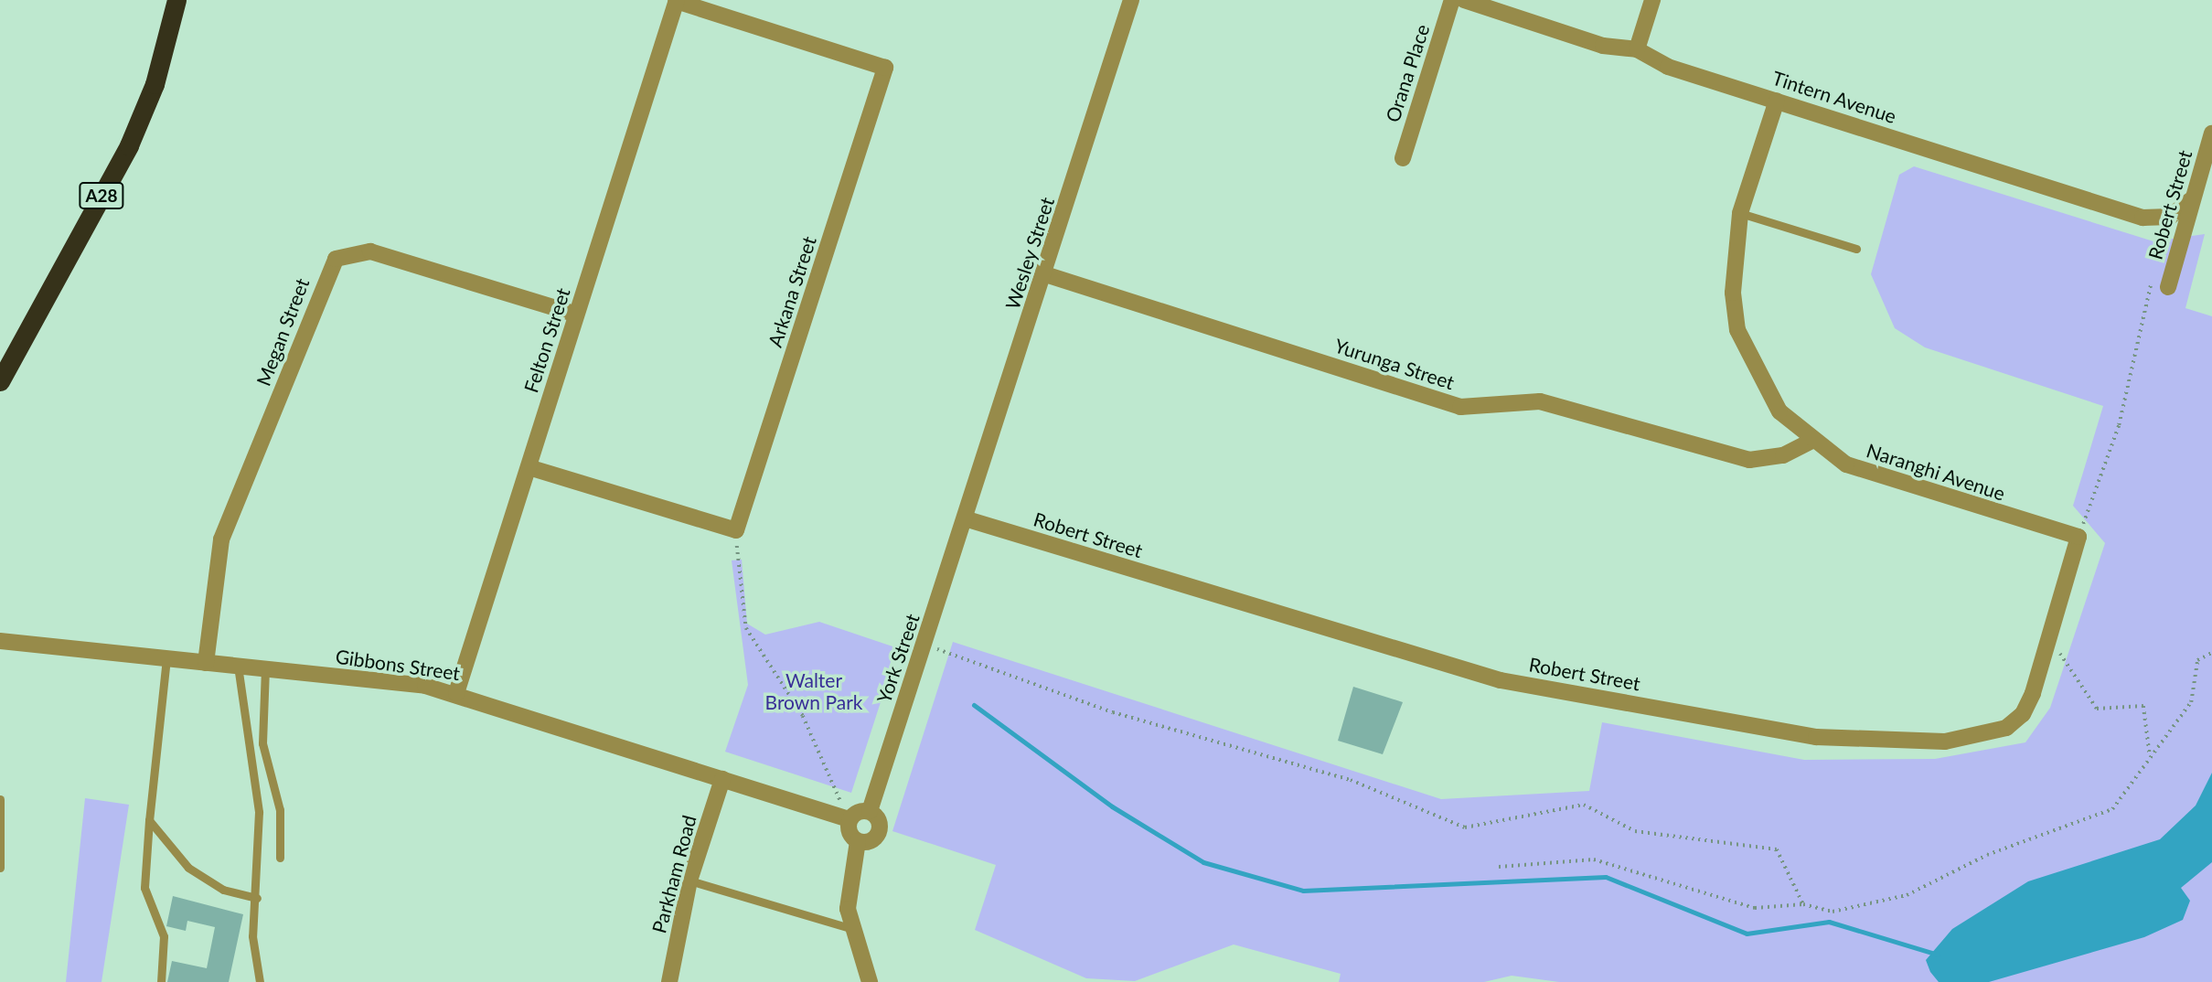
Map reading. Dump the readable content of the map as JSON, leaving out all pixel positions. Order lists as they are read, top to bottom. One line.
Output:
{"streets":{"highway":["A28"],"street":["Orana Place","Tintern Avenue","Robert Street","Wesley Street","Arkana Street","Megan Street","Felton Street","Yurunga Street","Naranghi Avenue","York Street","Gibbons Street","Parkham Road"]},"crossings":[["Tintern Avenue","Robert Street"],["Tintern Avenue","Naranghi Avenue"],["Robert Street","Wesley Street"],["Robert Street","Naranghi Avenue"],["Robert Street","York Street"],["Wesley Street","Yurunga Street"],["Wesley Street","York Street"],["Arkana Street","Felton Street"],["Megan Street","Felton Street"],["Megan Street","Gibbons Street"],["Felton Street","Gibbons Street"],["Yurunga Street","Naranghi Avenue"],["York Street","Gibbons Street"],["Gibbons Street","Parkham Road"]],"parks":["Walter Brown Park"]}
